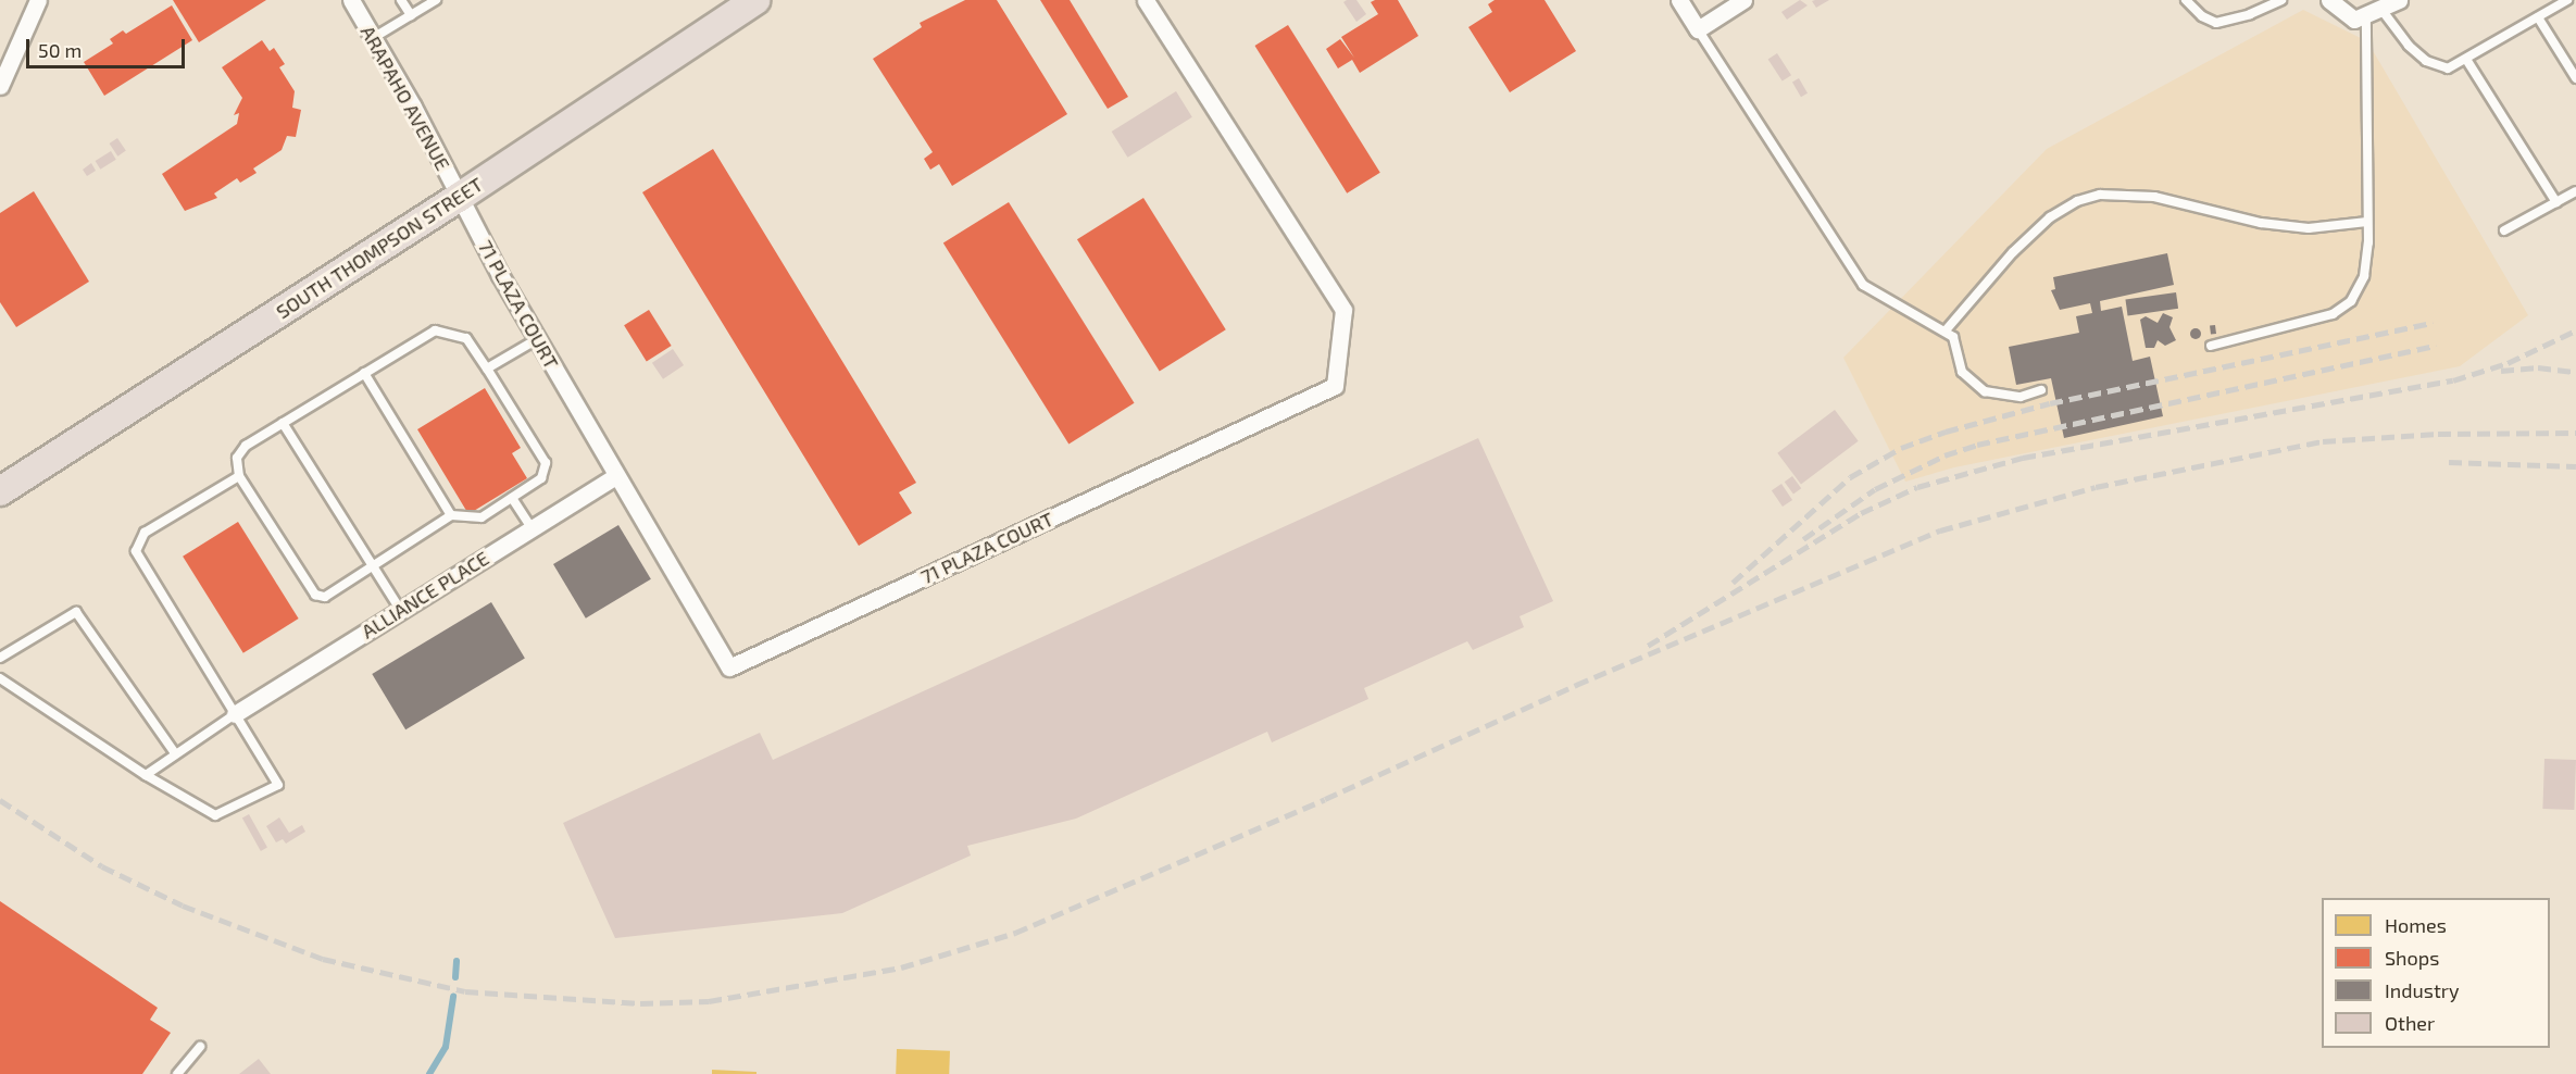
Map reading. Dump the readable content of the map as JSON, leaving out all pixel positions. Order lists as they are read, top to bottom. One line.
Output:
{"streets":{"highway":["SOUTH THOMPSON STREET"],"street":["ARAPAHO AVENUE","71 PLAZA COURT","ALLIANCE PLACE"]},"crossings":[["ARAPAHO AVENUE","SOUTH THOMPSON STREET"],["ARAPAHO AVENUE","71 PLAZA COURT"],["SOUTH THOMPSON STREET","71 PLAZA COURT"],["71 PLAZA COURT","ALLIANCE PLACE"]],"legend":["Homes","Shops","Industry","Other"],"scale_bar":"50 m"}
